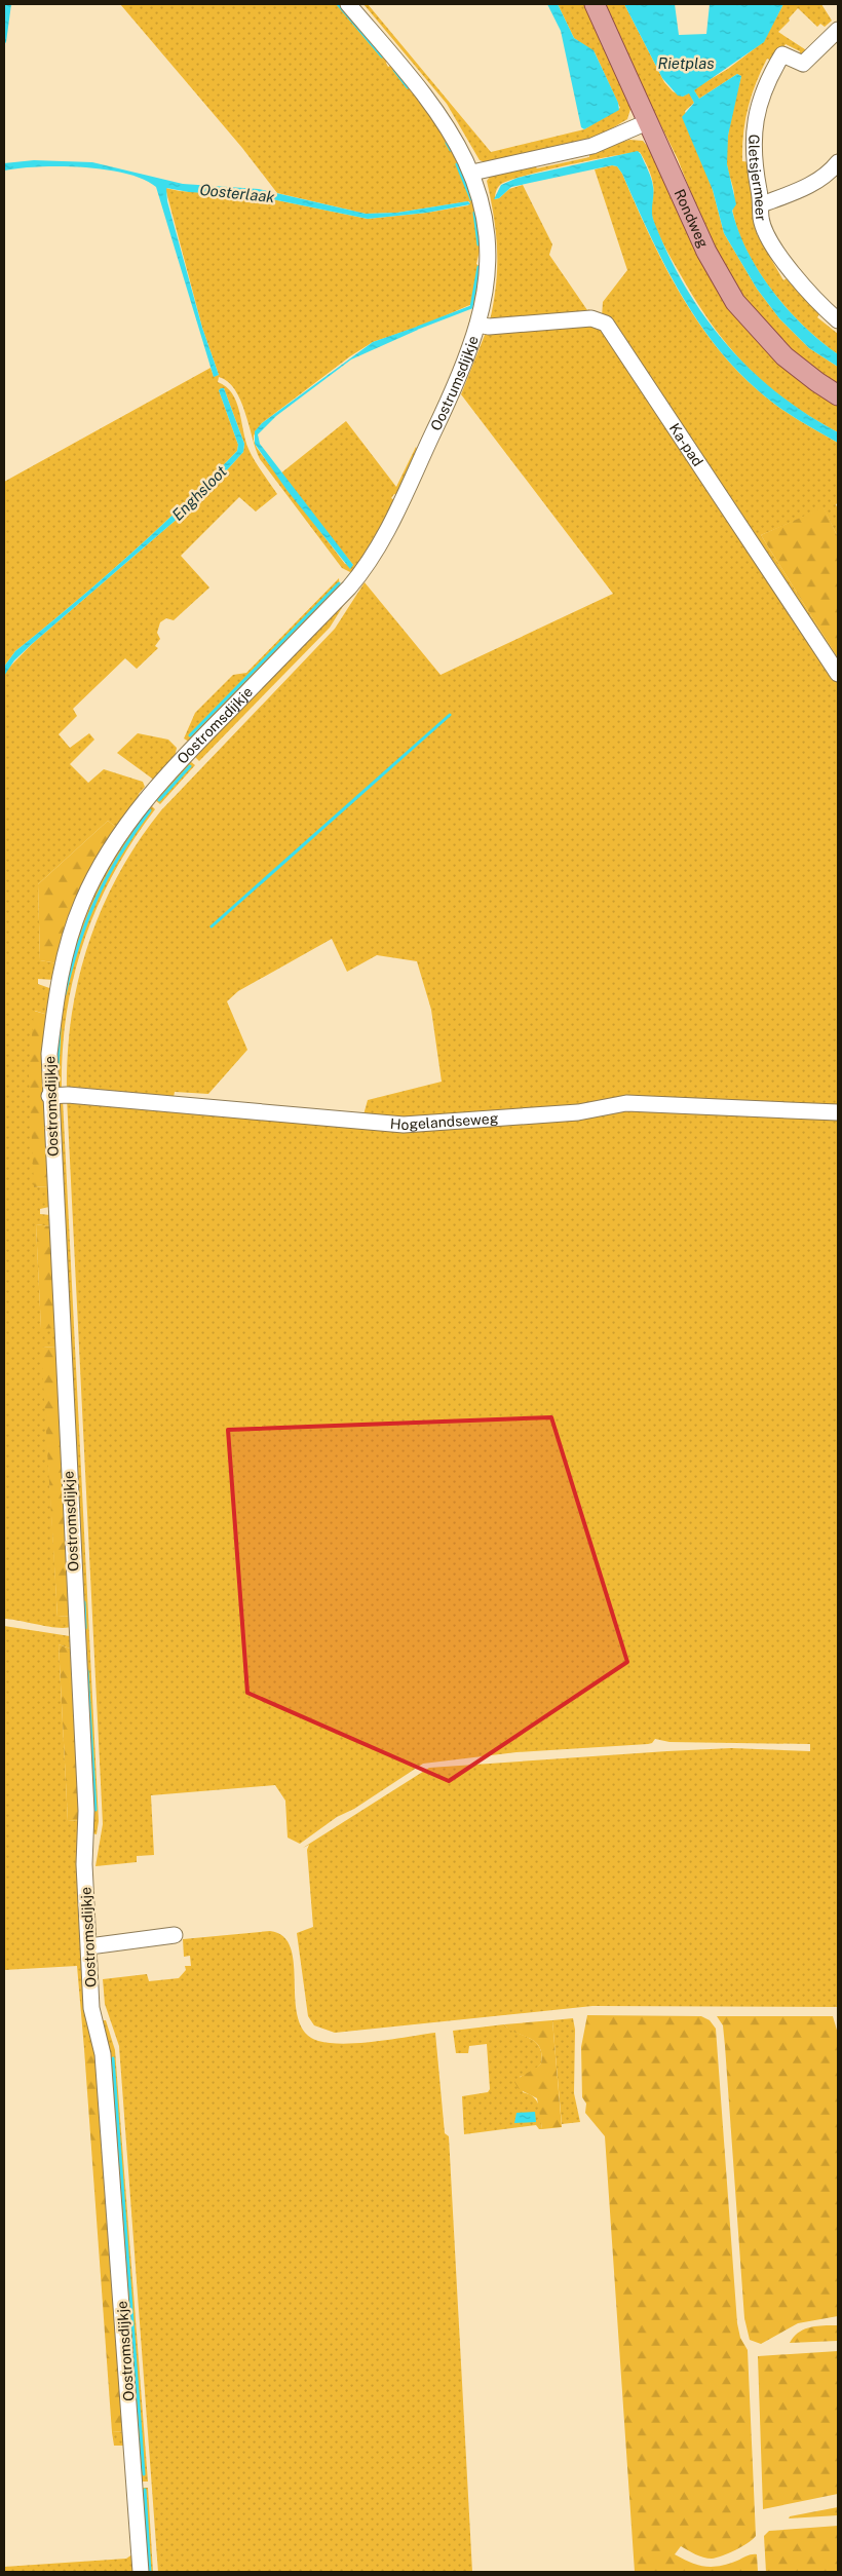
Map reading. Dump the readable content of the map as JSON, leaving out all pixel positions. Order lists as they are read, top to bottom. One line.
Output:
{"streets":{"main road":["Rondweg"],"street":["Gletsjermeer","Oostrumsdijkje","Ka-pad","Oostromsdijkje","Hogelandseweg"]},"crossings":[["Oostrumsdijkje","Ka-pad"],["Oostrumsdijkje","Oostromsdijkje"],["Oostromsdijkje","Hogelandseweg"]],"water":["Rietplas","Oosterlaak","Enghsloot"]}
